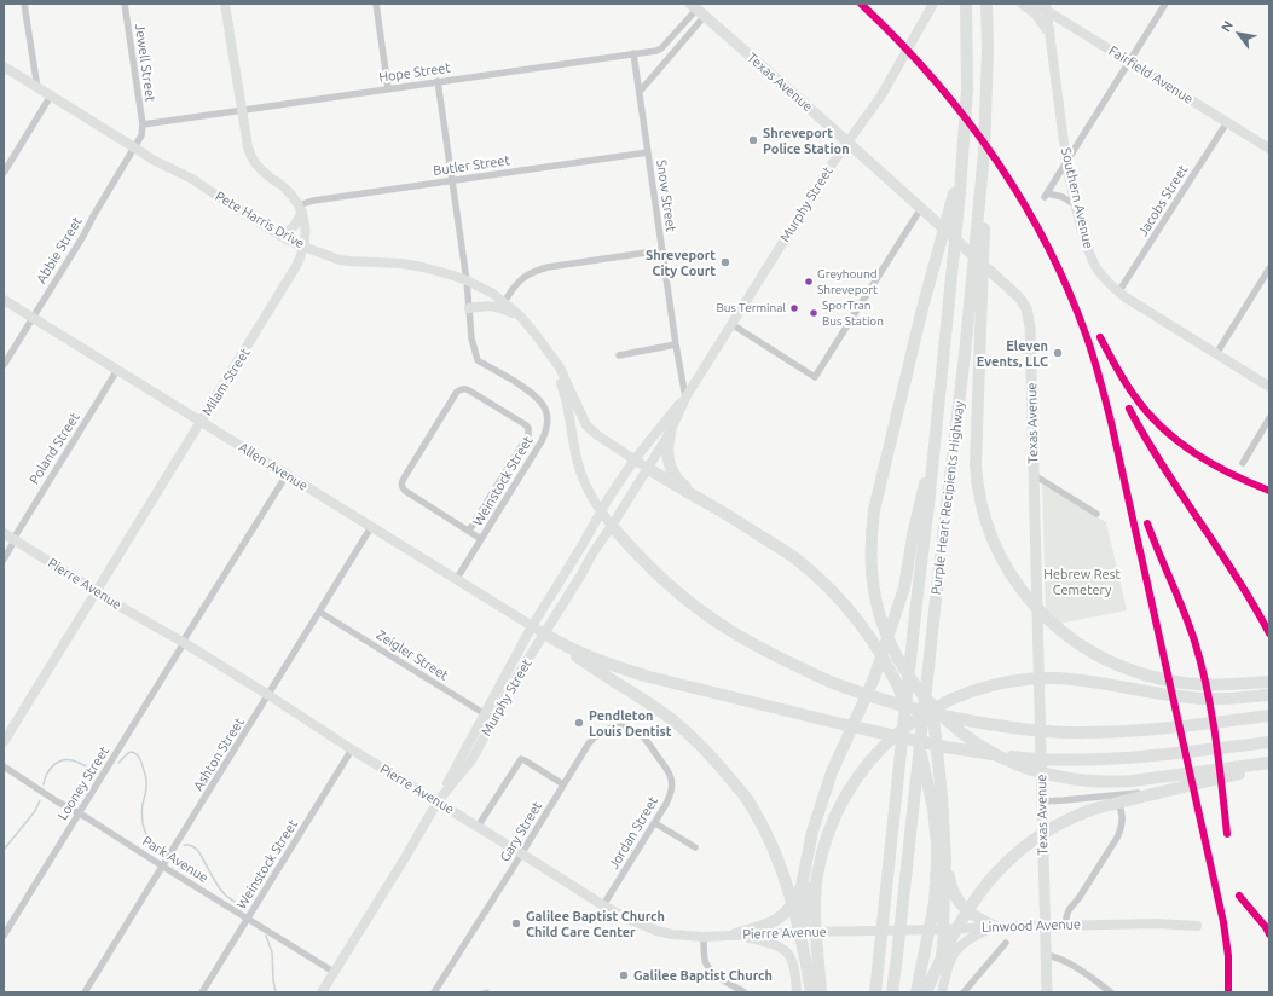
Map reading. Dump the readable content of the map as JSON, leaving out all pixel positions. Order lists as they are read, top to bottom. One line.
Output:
{"streets":{"highway":["Purple Heart Recipients Highway"],"main road":["Fairfield Avenue","Texas Avenue","Southern Avenue","Murphy Street","Pete Harris Drive","Milam Street","Allen Avenue","Pierre Avenue","Linwood Avenue"],"street":["Jewell Street","Hope Street","Butler Street","Snow Street","Jacobs Street","Abbie Street","Poland Street","Weinstock Street","Zeigler Street","Ashton Street","Looney Street","Gary Street","Jordan Street","Park Avenue"]},"crossings":[["Jewell Street","Hope Street"],["Hope Street","Texas Avenue"],["Hope Street","Snow Street"],["Hope Street","Weinstock Street"],["Fairfield Avenue","Southern Avenue"],["Fairfield Avenue","Jacobs Street"],["Texas Avenue","Murphy Street"],["Texas Avenue","Linwood Avenue"],["Butler Street","Snow Street"],["Butler Street","Milam Street"],["Butler Street","Weinstock Street"],["Snow Street","Murphy Street"],["Southern Avenue","Jacobs Street"],["Murphy Street","Pete Harris Drive"],["Murphy Street","Allen Avenue"],["Murphy Street","Zeigler Street"],["Pete Harris Drive","Abbie Street"],["Pete Harris Drive","Milam Street"],["Pete Harris Drive","Weinstock Street"],["Abbie Street","Allen Avenue"],["Milam Street","Allen Avenue"],["Milam Street","Pierre Avenue"],["Poland Street","Allen Avenue"],["Poland Street","Pierre Avenue"],["Allen Avenue","Weinstock Street"],["Allen Avenue","Ashton Street"],["Allen Avenue","Looney Street"],["Weinstock Street","Pierre Avenue"],["Weinstock Street","Park Avenue"],["Pierre Avenue","Ashton Street"],["Pierre Avenue","Looney Street"],["Pierre Avenue","Gary Street"],["Pierre Avenue","Jordan Street"],["Pierre Avenue","Linwood Avenue"],["Zeigler Street","Ashton Street"],["Ashton Street","Park Avenue"],["Looney Street","Park Avenue"],["Gary Street","Jordan Street"]],"parks":["Hebrew Rest Cemetery"],"places":["Shreveport Police Station","Shreveport City Court","Greyhound Shreveport","Bus Terminal","SporTran Bus Station","Eleven Events, LLC","Pendleton Louis Dentist","Galilee Baptist Church Child Care Center","Galilee Baptist Church"],"north":"top left"}
